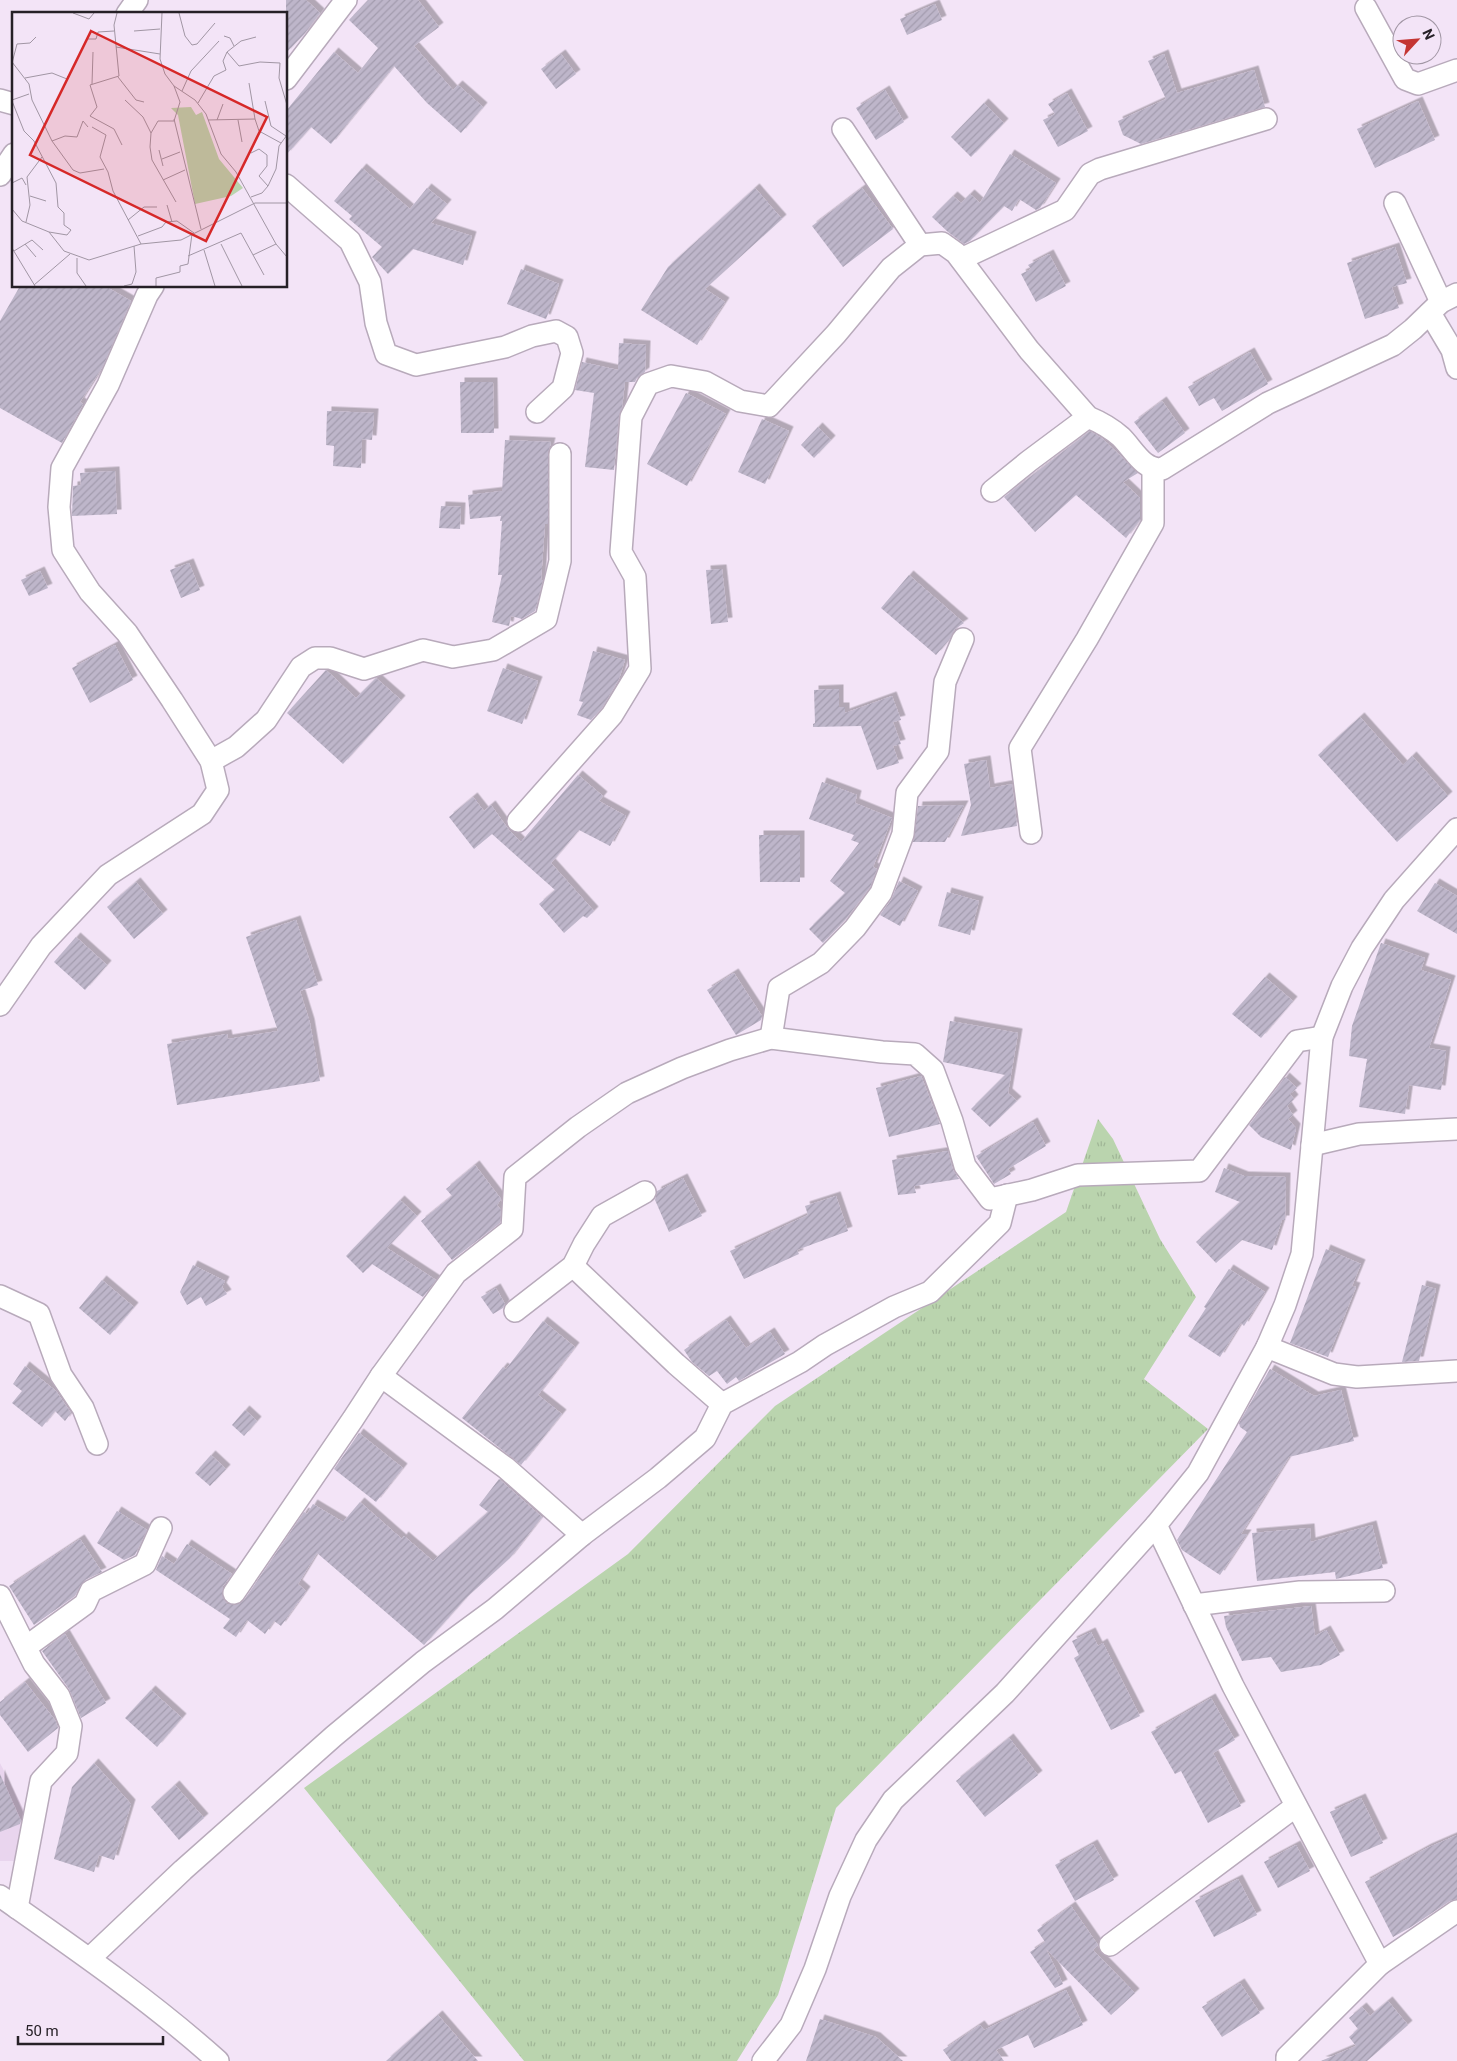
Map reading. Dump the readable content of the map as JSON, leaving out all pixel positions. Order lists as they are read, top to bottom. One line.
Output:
{"scale_bar":"50 m","north":"top right"}
